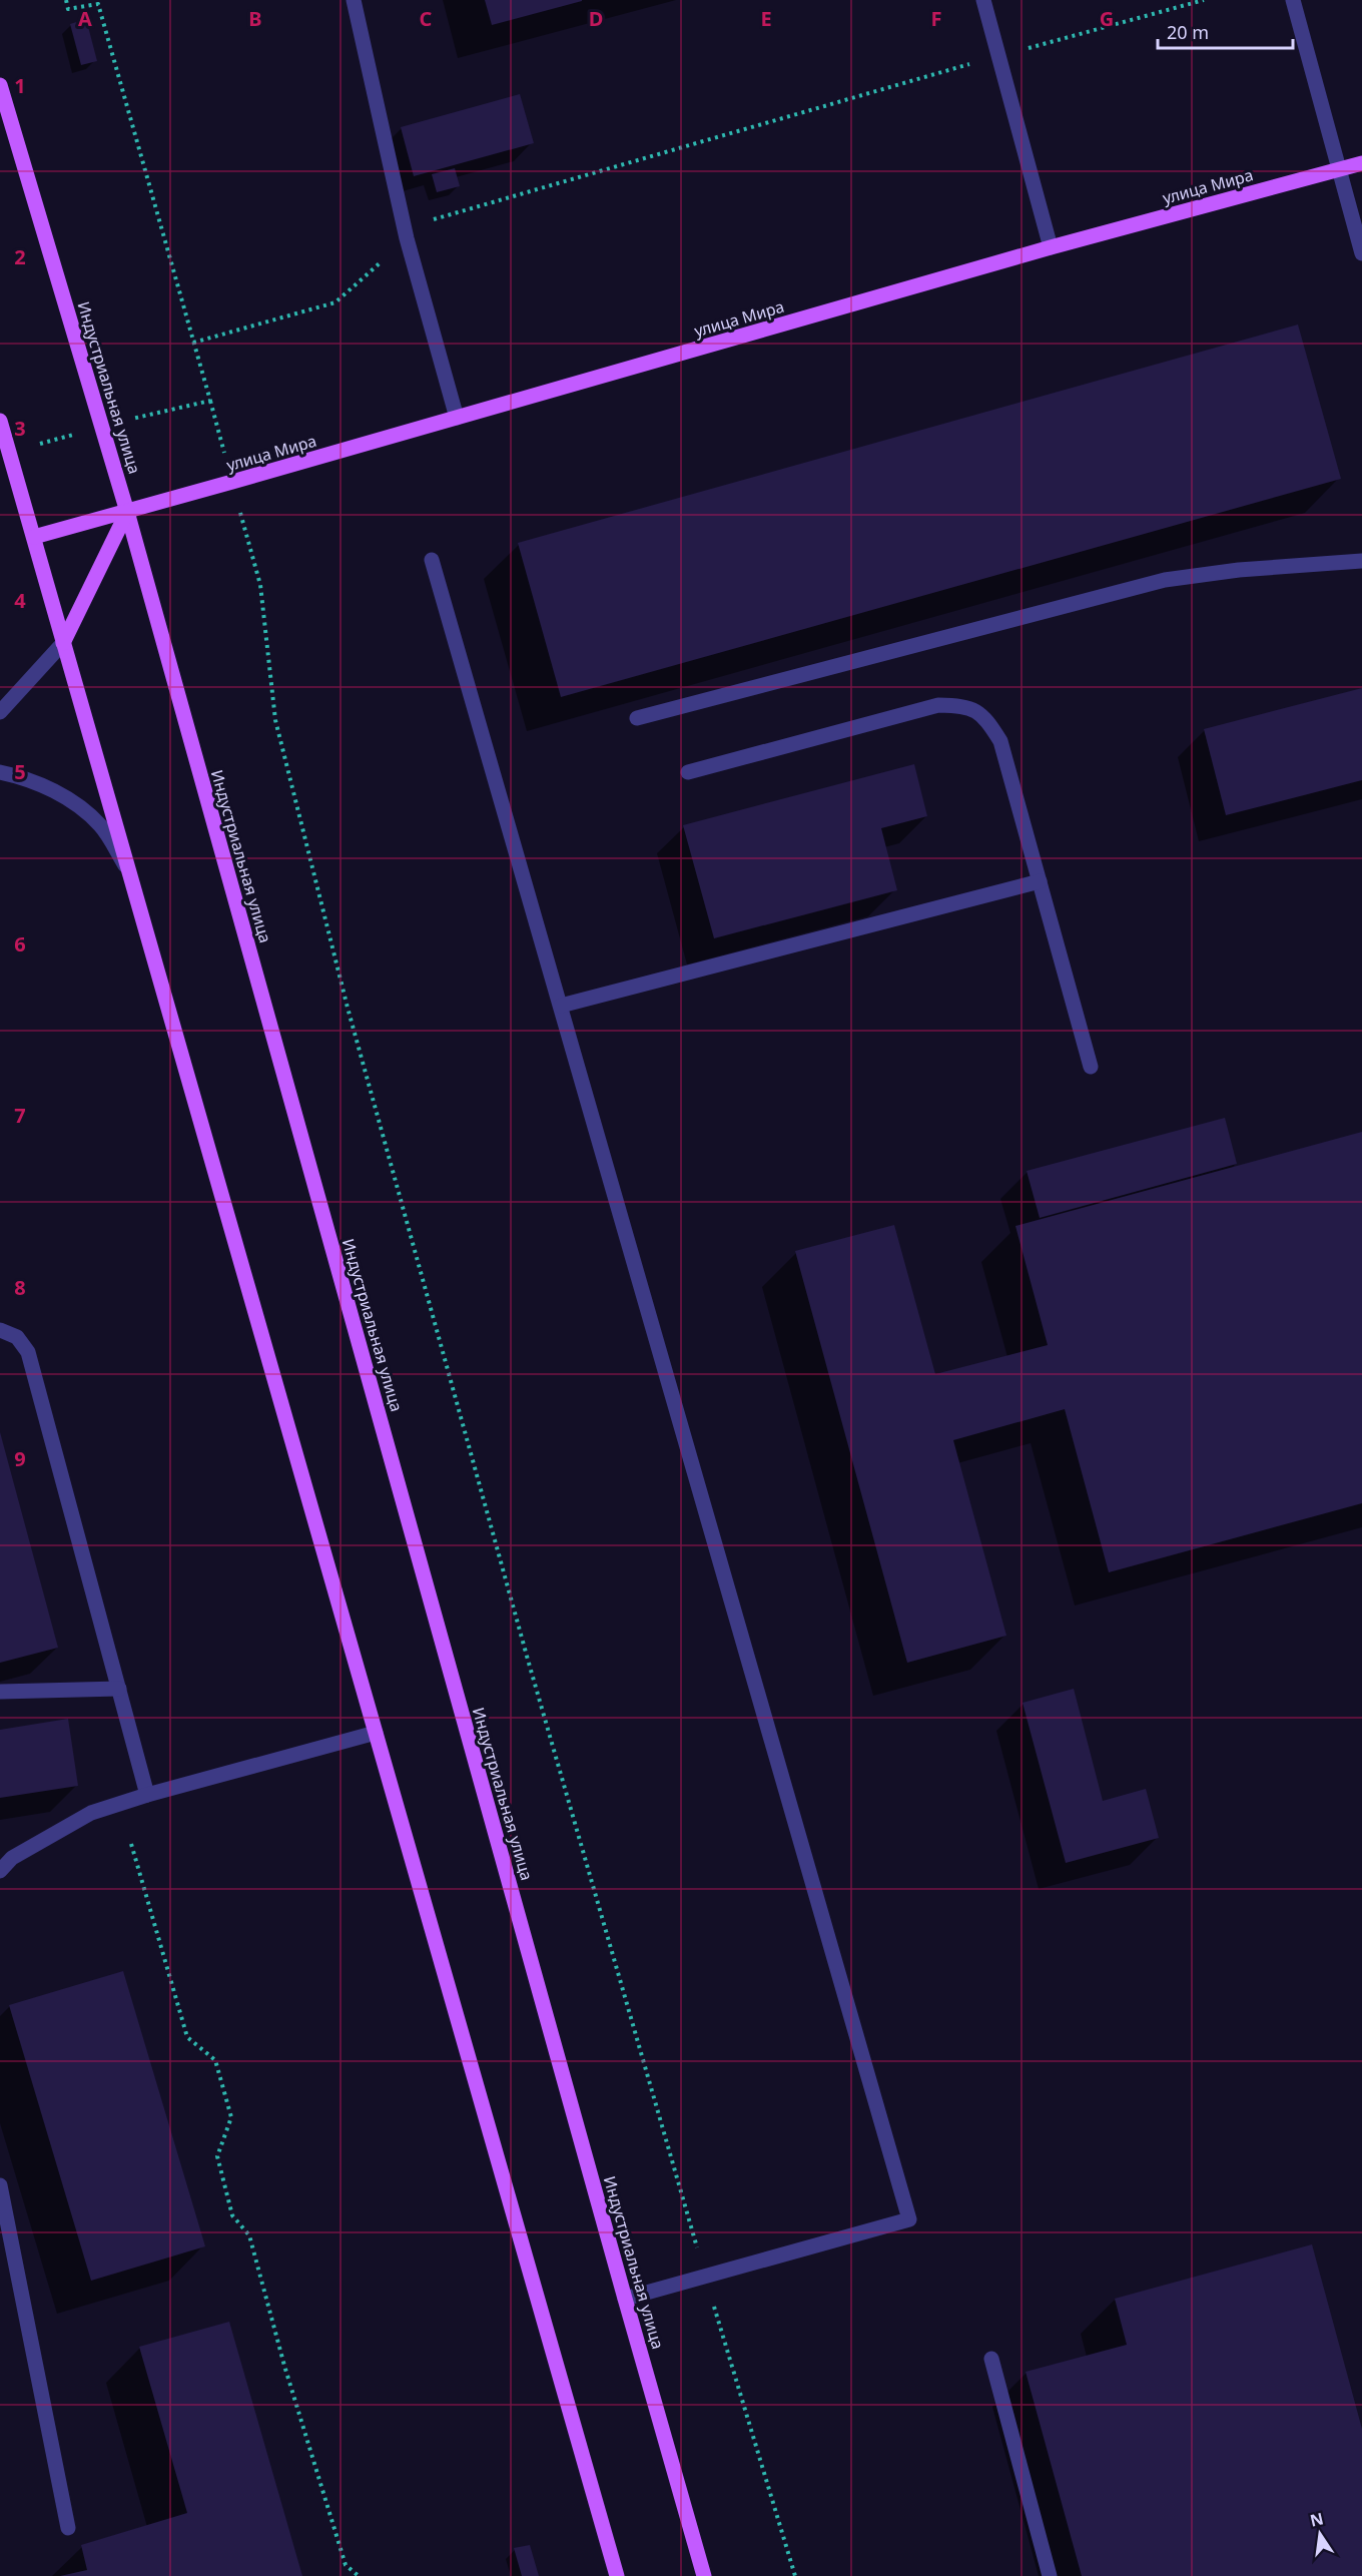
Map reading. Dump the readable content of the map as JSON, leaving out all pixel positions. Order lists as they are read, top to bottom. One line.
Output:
{"streets":{"main road":["улица Мира","Индустриальная улица"]},"crossings":[["улица Мира","Индустриальная улица"]],"scale_bar":"20 m","north":"top","grid":{"columns":["A","B","C","D","E","F","G"],"rows":["1","2","3","4","5","6","7","8","9"]}}
